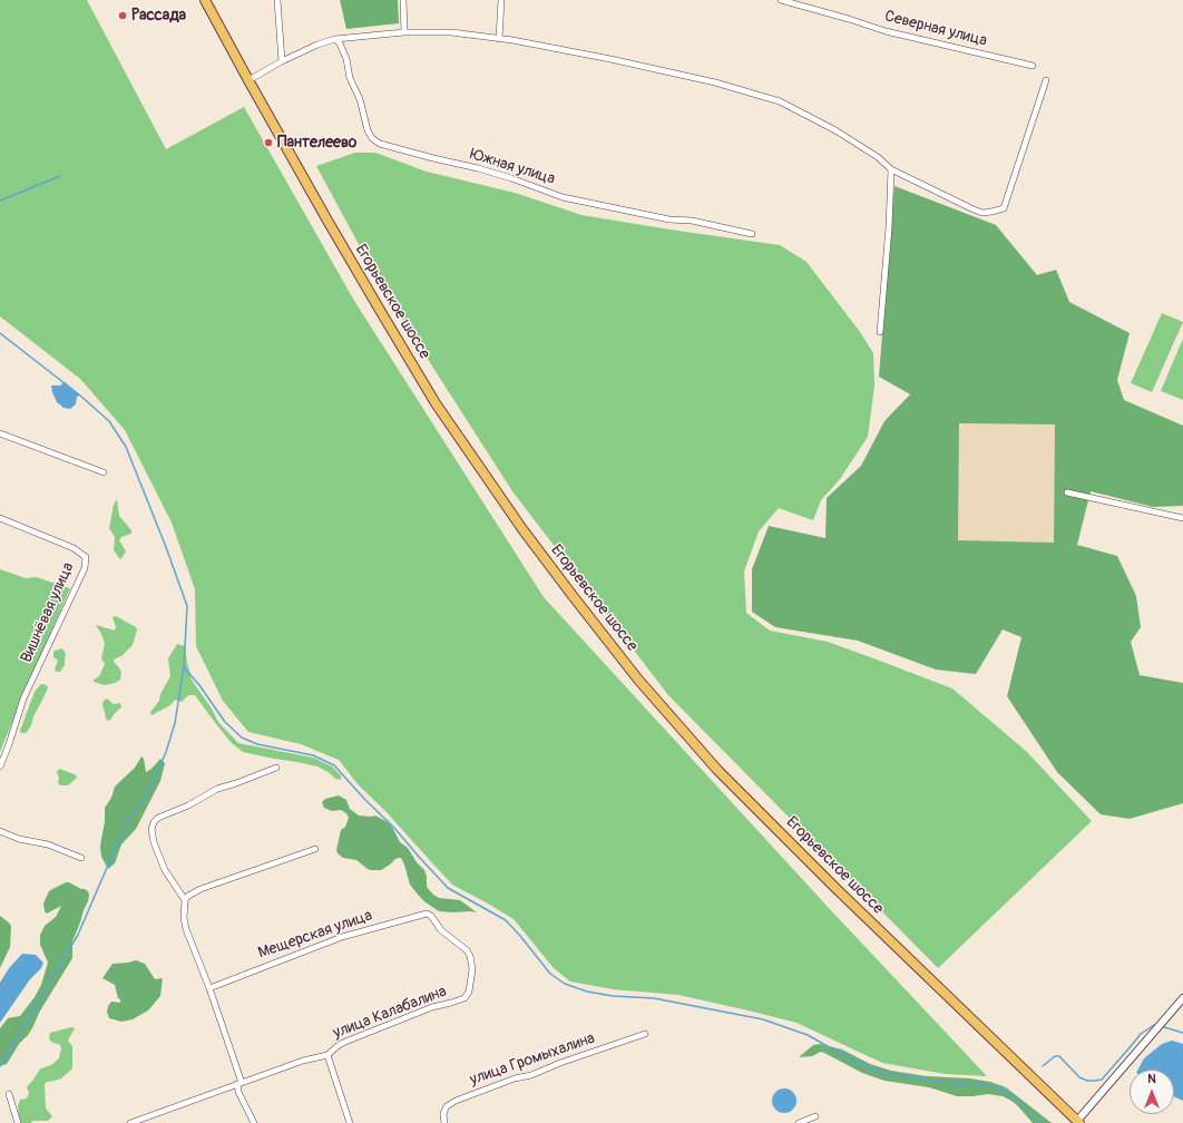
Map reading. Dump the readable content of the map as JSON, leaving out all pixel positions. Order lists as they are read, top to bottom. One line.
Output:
{"streets":{"main road":["Егорьевское шоссе"],"street":["Северная улица","Южная улица","Вишнёвая улица","Мещерская улица","улица Калабалина","улица Громыхалина"]},"crossings":[["Мещерская улица","улица Калабалина"]],"places":["Рассада","Пантелеево"],"north":"top"}
